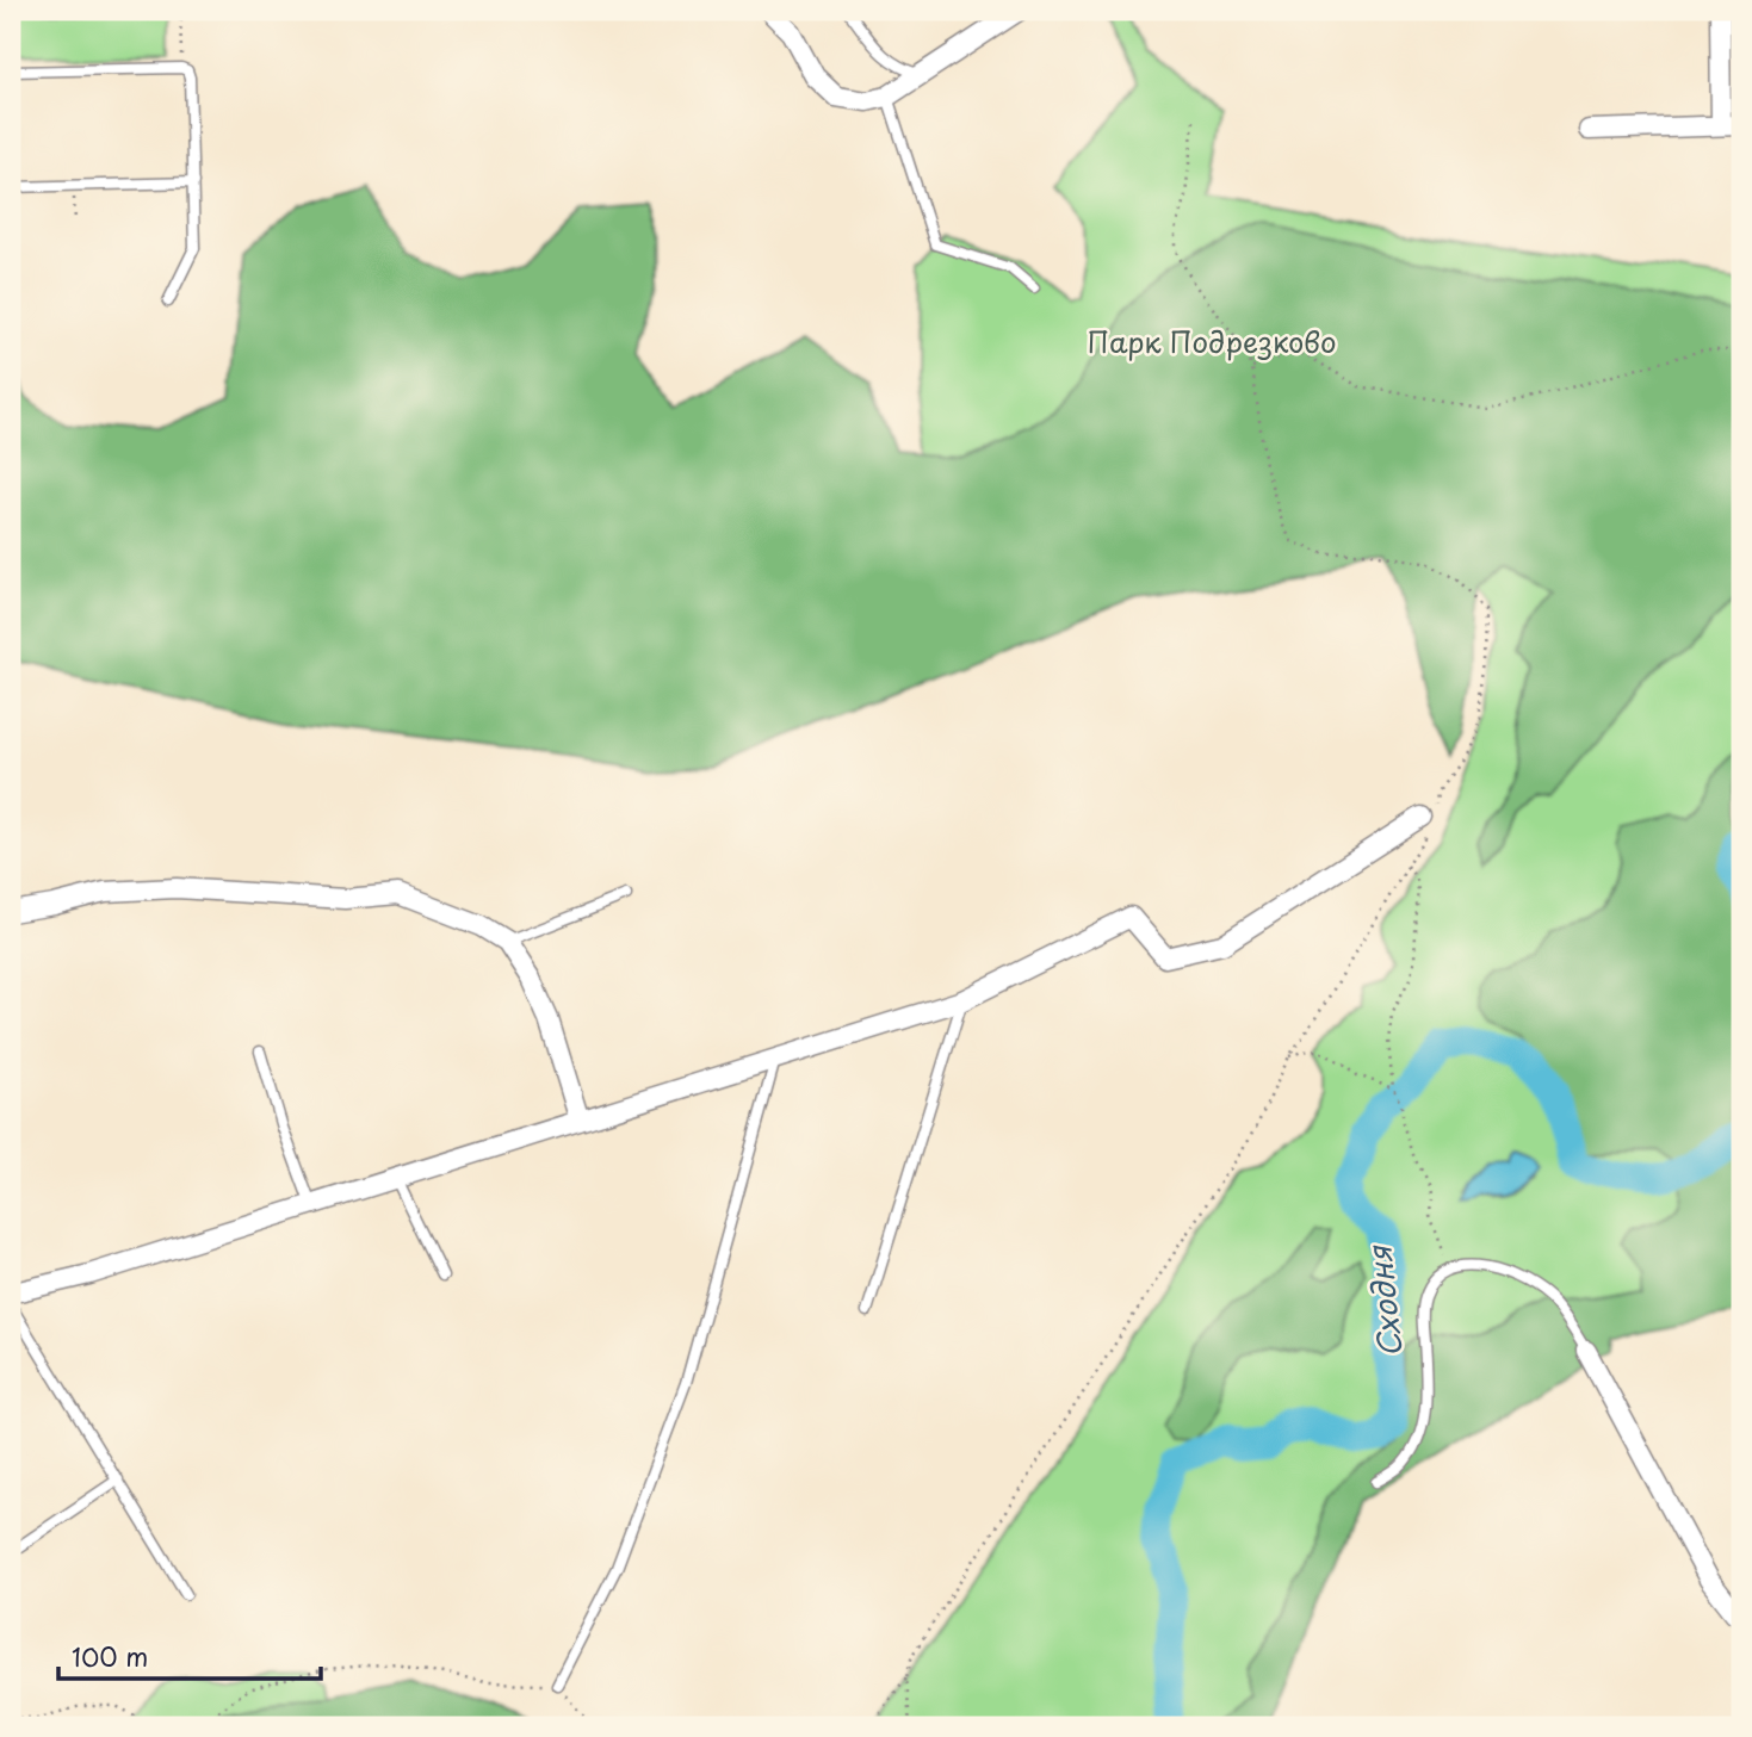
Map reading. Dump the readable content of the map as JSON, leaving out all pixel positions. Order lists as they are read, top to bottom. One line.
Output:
{"water":["Сходня"],"parks":["Парк Подрезково"],"scale_bar":"100 m"}
